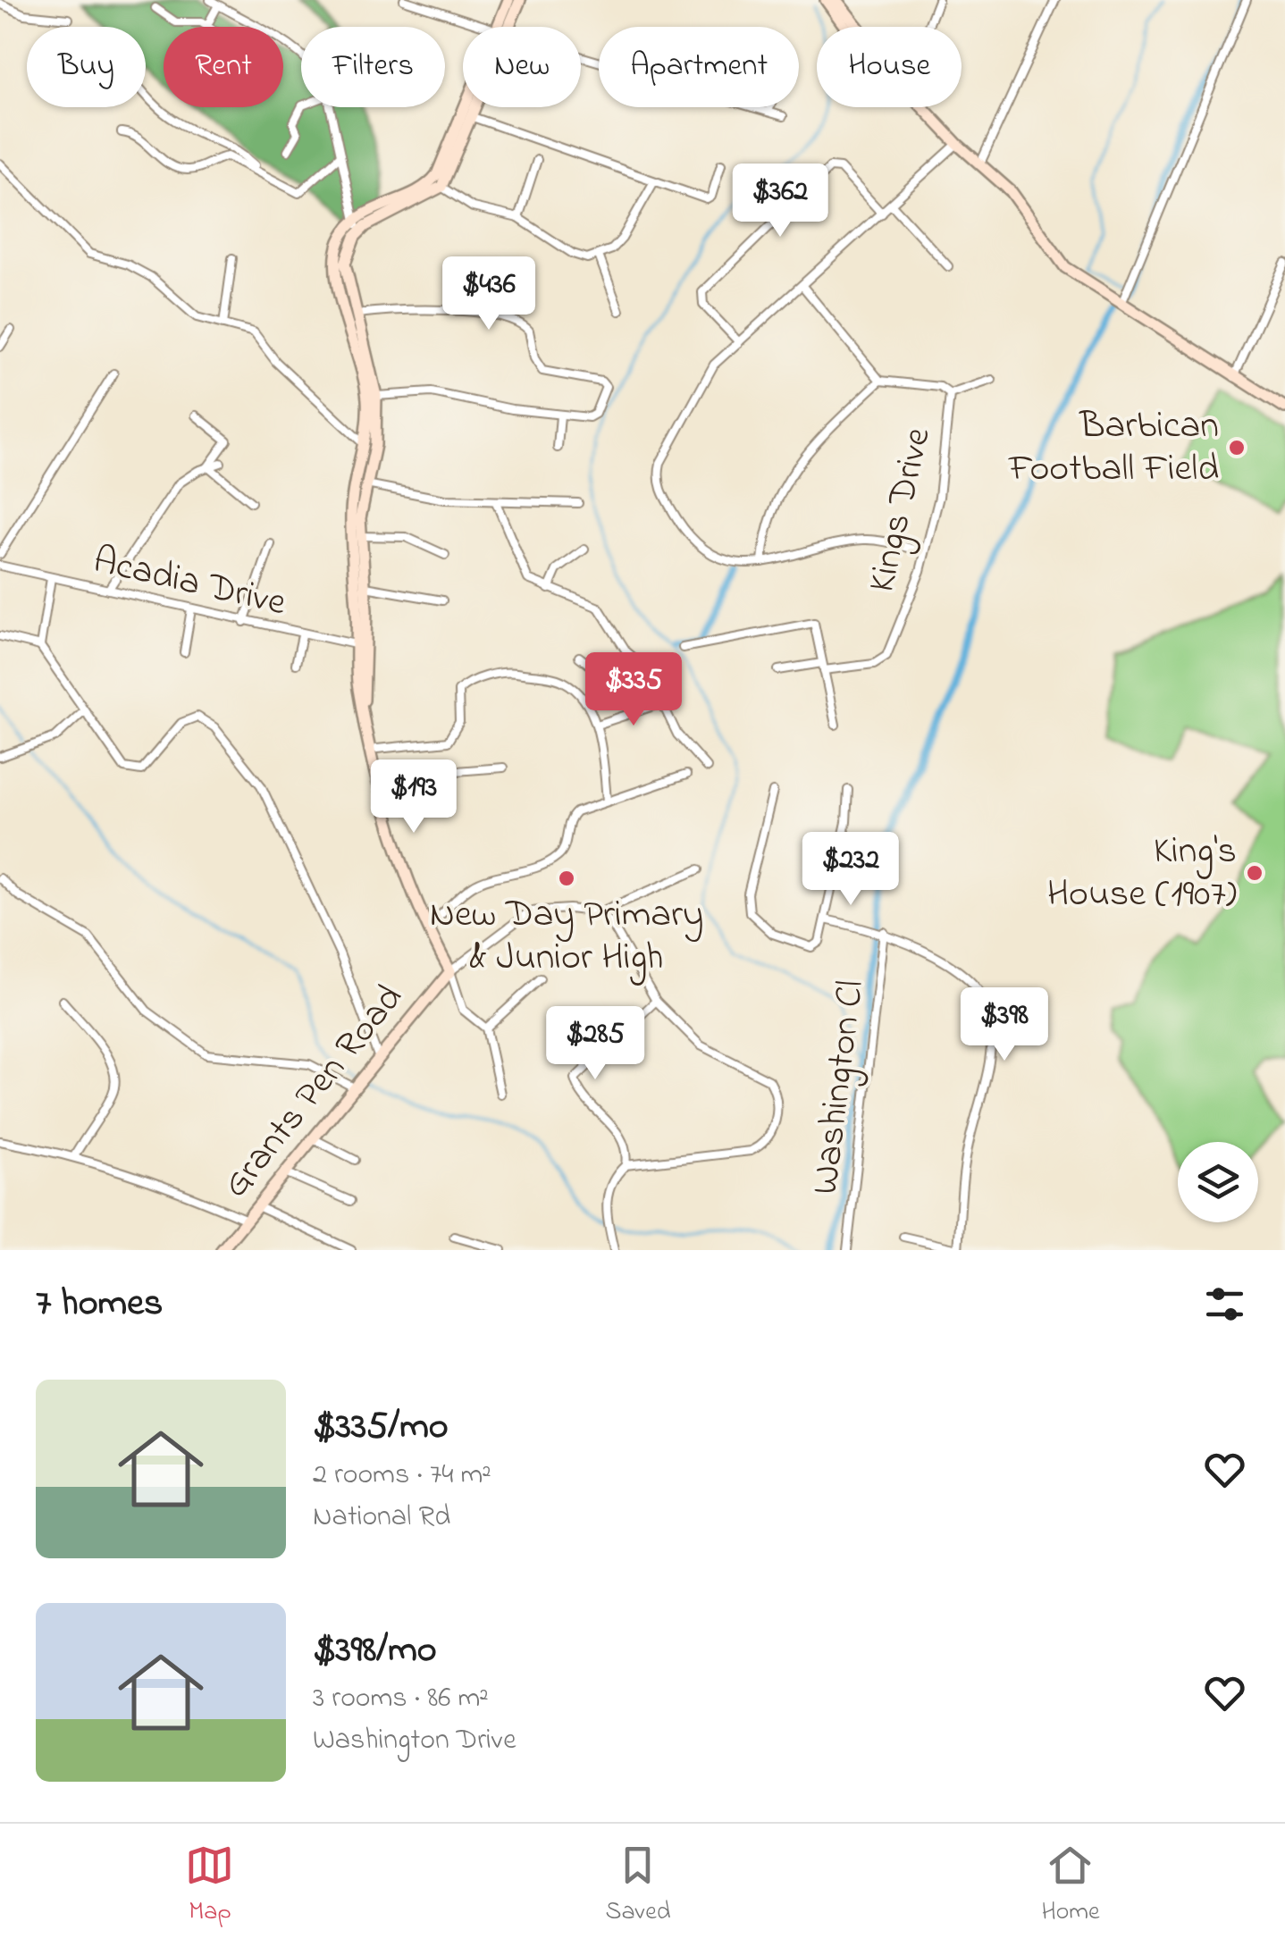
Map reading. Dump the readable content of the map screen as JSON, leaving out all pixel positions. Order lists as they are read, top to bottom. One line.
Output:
{"streets":{"main road":["Grants Pen Road"],"street":["Kings Drive","Acadia Drive","Washington Cl"]},"places":["Barbican Football Field","King's House (1907)","New Day Primary & Junior High"],"page":{"chip":["Buy","Rent","Filters","New","Apartment","House"],"price":["$362","$436","$335","$193","$232","$398","$285"],"heading":"7 homes","list":[{"name":"$335/mo","note":"2 rooms · 74 m² · National Rd"},{"name":"$398/mo","note":"3 rooms · 86 m² · Washington Drive"}],"tabs":["Map","Saved","Home"]}}
